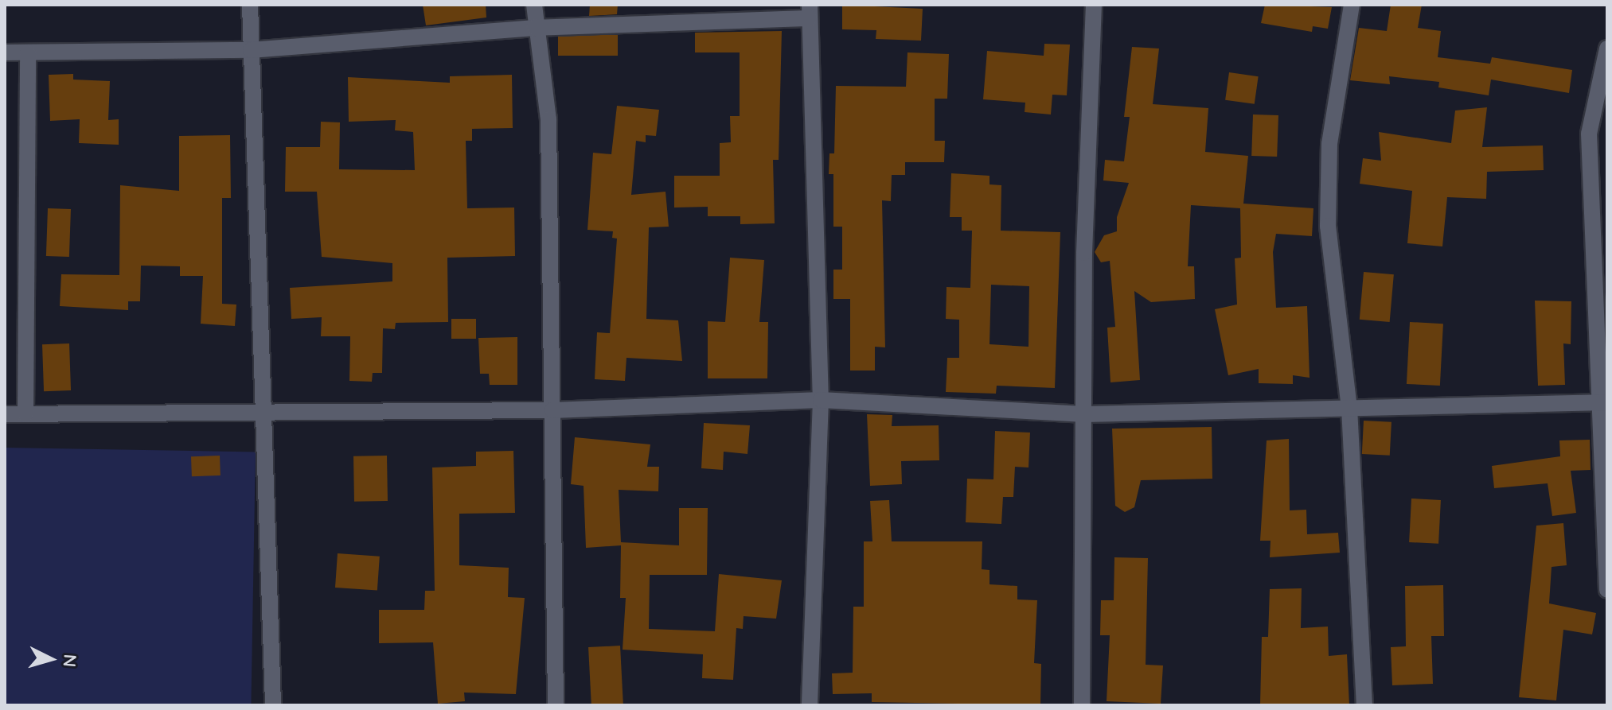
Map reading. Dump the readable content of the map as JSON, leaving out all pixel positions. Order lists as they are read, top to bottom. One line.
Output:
{"north":"right"}
